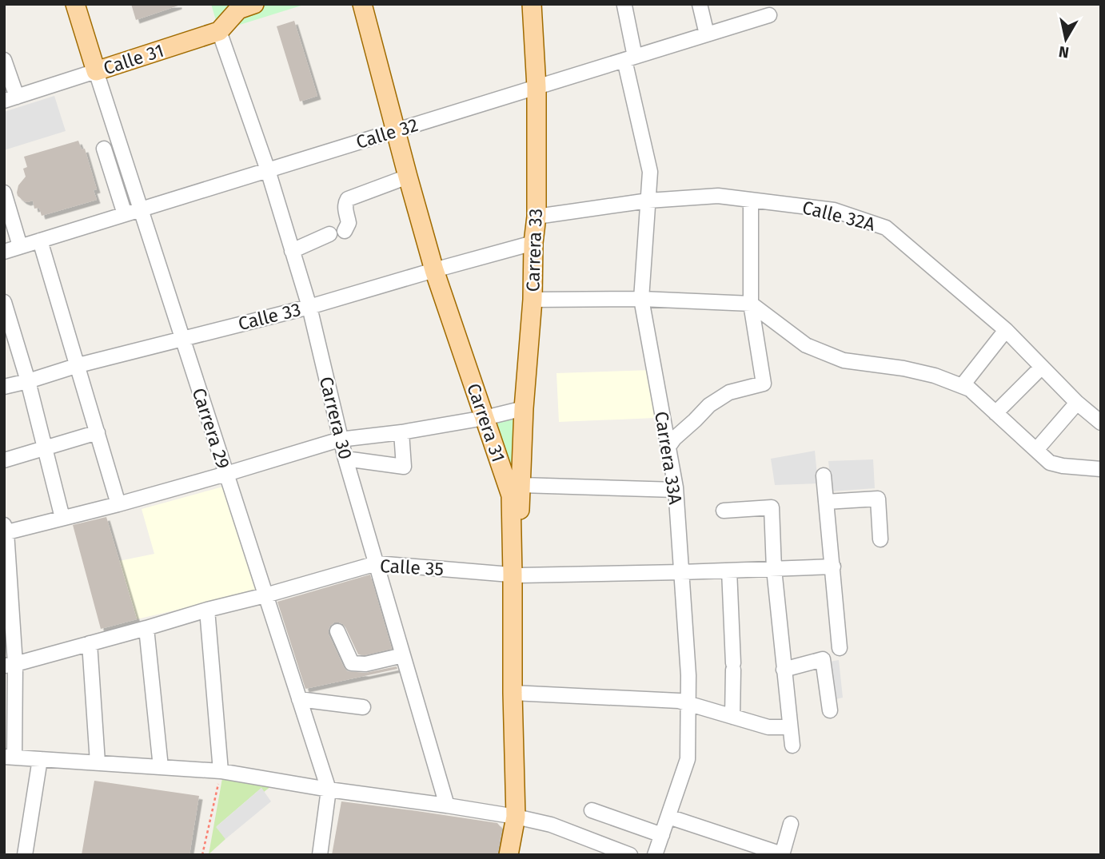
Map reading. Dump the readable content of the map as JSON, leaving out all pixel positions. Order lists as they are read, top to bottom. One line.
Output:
{"streets":{"main road":["Calle 31","Carrera 33","Carrera 31","Carrera 29"],"street":["Calle 32","Calle 32A","Calle 33","Carrera 30","Carrera 33A","Calle 35"]},"crossings":[["Calle 31","Carrera 30"],["Calle 31","Carrera 29"],["Calle 32","Carrera 33"],["Calle 32","Carrera 30"],["Calle 32","Carrera 31"],["Calle 32","Carrera 29"],["Calle 32","Carrera 33A"],["Calle 32A","Carrera 33"],["Calle 32A","Carrera 33A"],["Carrera 33","Calle 33"],["Carrera 33","Carrera 31"],["Calle 33","Carrera 30"],["Calle 33","Carrera 31"],["Calle 33","Carrera 29"],["Carrera 30","Calle 35"],["Carrera 31","Calle 35"],["Carrera 29","Calle 35"],["Carrera 33A","Calle 35"]],"north":"bottom"}
